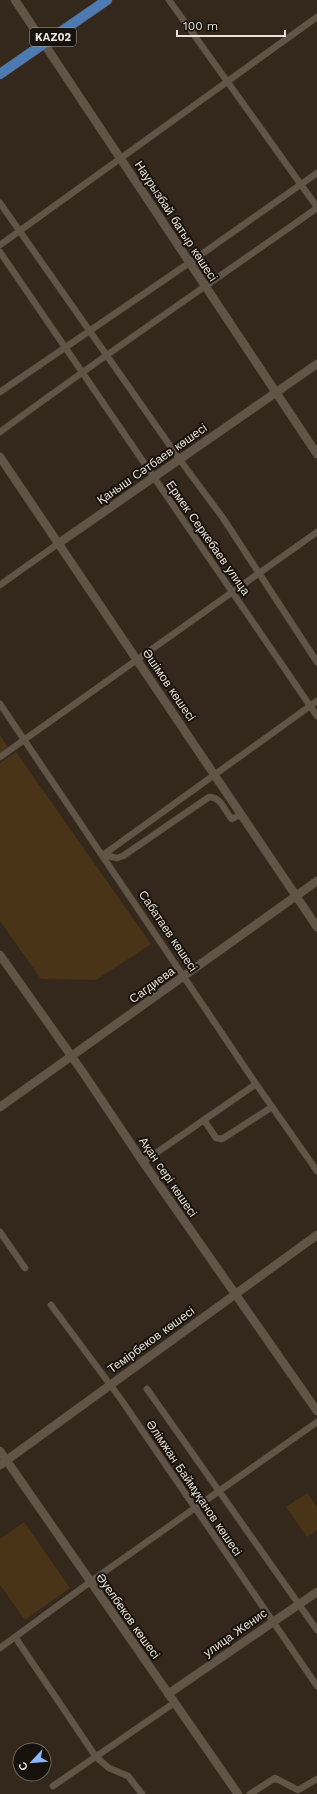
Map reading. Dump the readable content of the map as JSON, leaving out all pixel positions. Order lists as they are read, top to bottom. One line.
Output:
{"streets":{"highway":["KАZ02"],"street":["Наурызбай батыр көшесі","Қаныш Сәтбаев көшесі","Ермек Серкебаев улица","Әшімов көшесі","Сабатаев көшесі","Сагдиева","Ақан сері көшесі","Темірбеков көшесі","Әлімжан Баймұқанов көшесі","Әуелбеков көшесі","улица Женис"]},"crossings":[["KАZ02","Наурызбай батыр көшесі"],["Наурызбай батыр көшесі","Қаныш Сәтбаев көшесі"],["Қаныш Сәтбаев көшесі","Ермек Серкебаев улица"],["Қаныш Сәтбаев көшесі","Әшімов көшесі"],["Әшімов көшесі","Сагдиева"],["Сабатаев көшесі","Сагдиева"],["Сагдиева","Ақан сері көшесі"],["Ақан сері көшесі","Темірбеков көшесі"],["Темірбеков көшесі","Әлімжан Баймұқанов көшесі"],["Темірбеков көшесі","Әуелбеков көшесі"],["Әлімжан Баймұқанов көшесі","улица Женис"],["Әуелбеков көшесі","улица Женис"]],"scale_bar":"100 m","north":"bottom left"}
